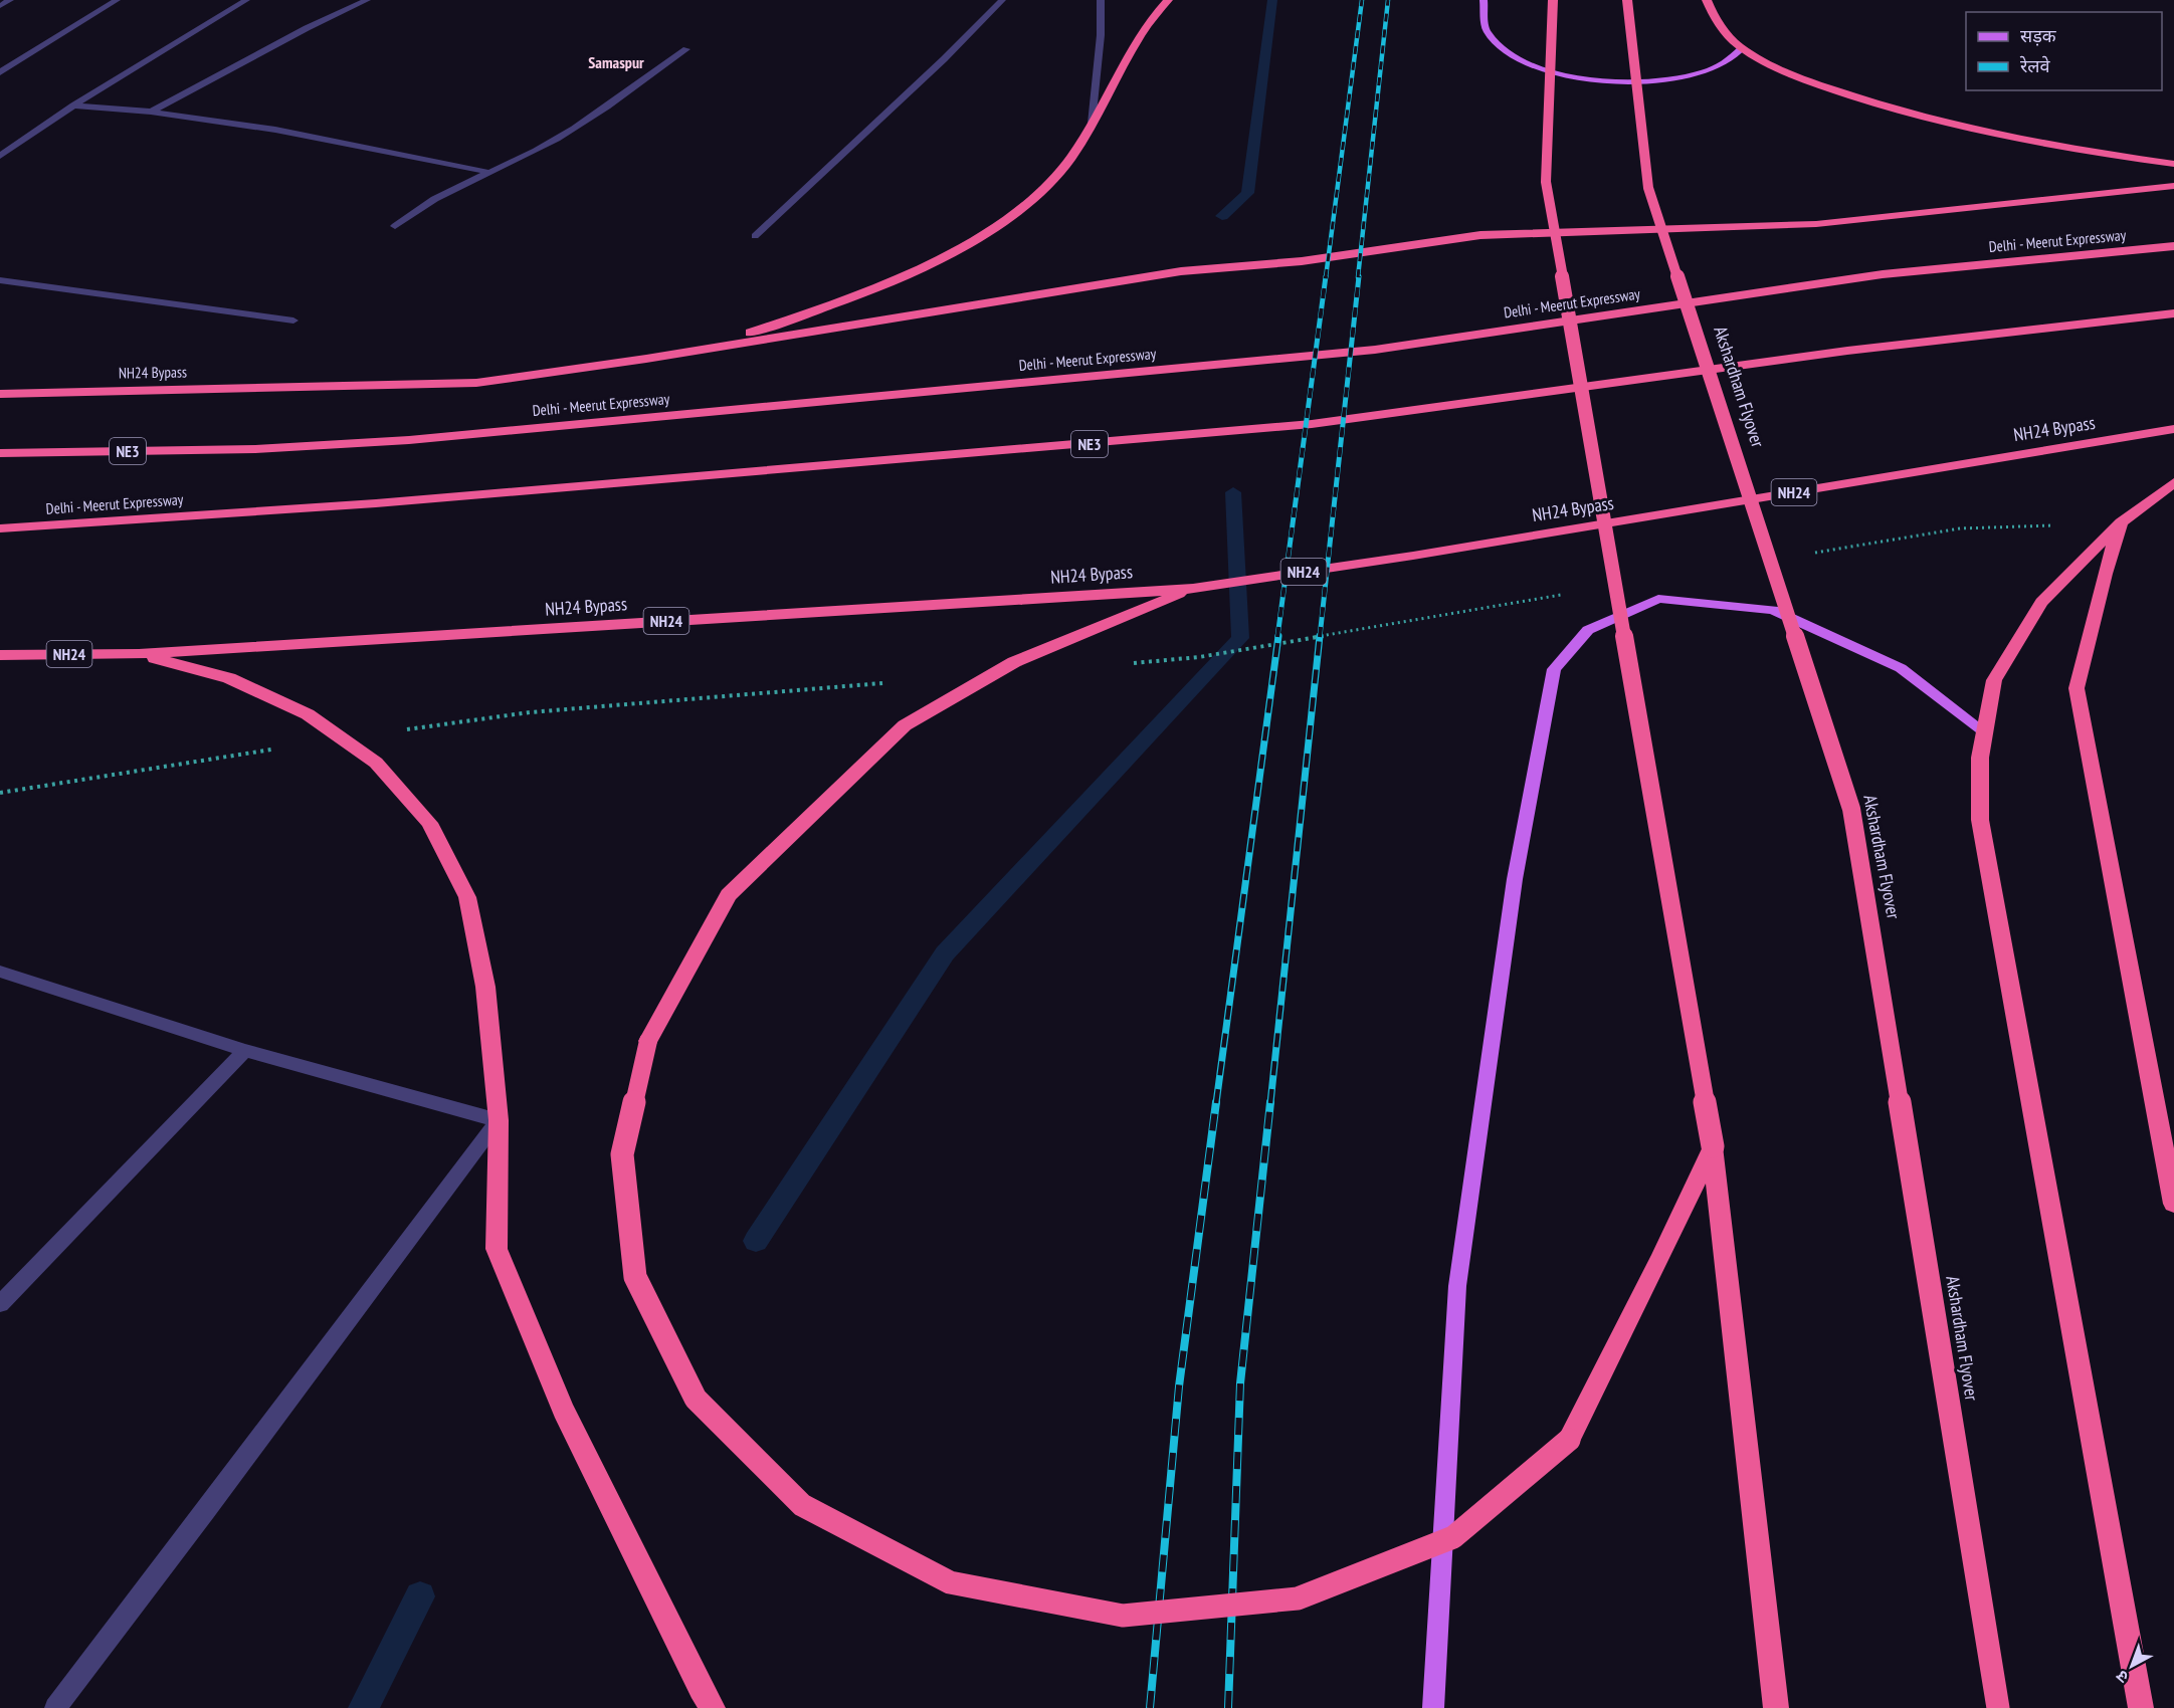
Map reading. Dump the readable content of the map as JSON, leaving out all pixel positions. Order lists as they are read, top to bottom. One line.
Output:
{"streets":{"highway":["Delhi - Meerut Expressway","NH24 Bypass","Akshardham Flyover","NE3","NH24"]},"districts":["Samaspur"],"legend":["सड़क","रेलवे"],"north":"bottom left"}
